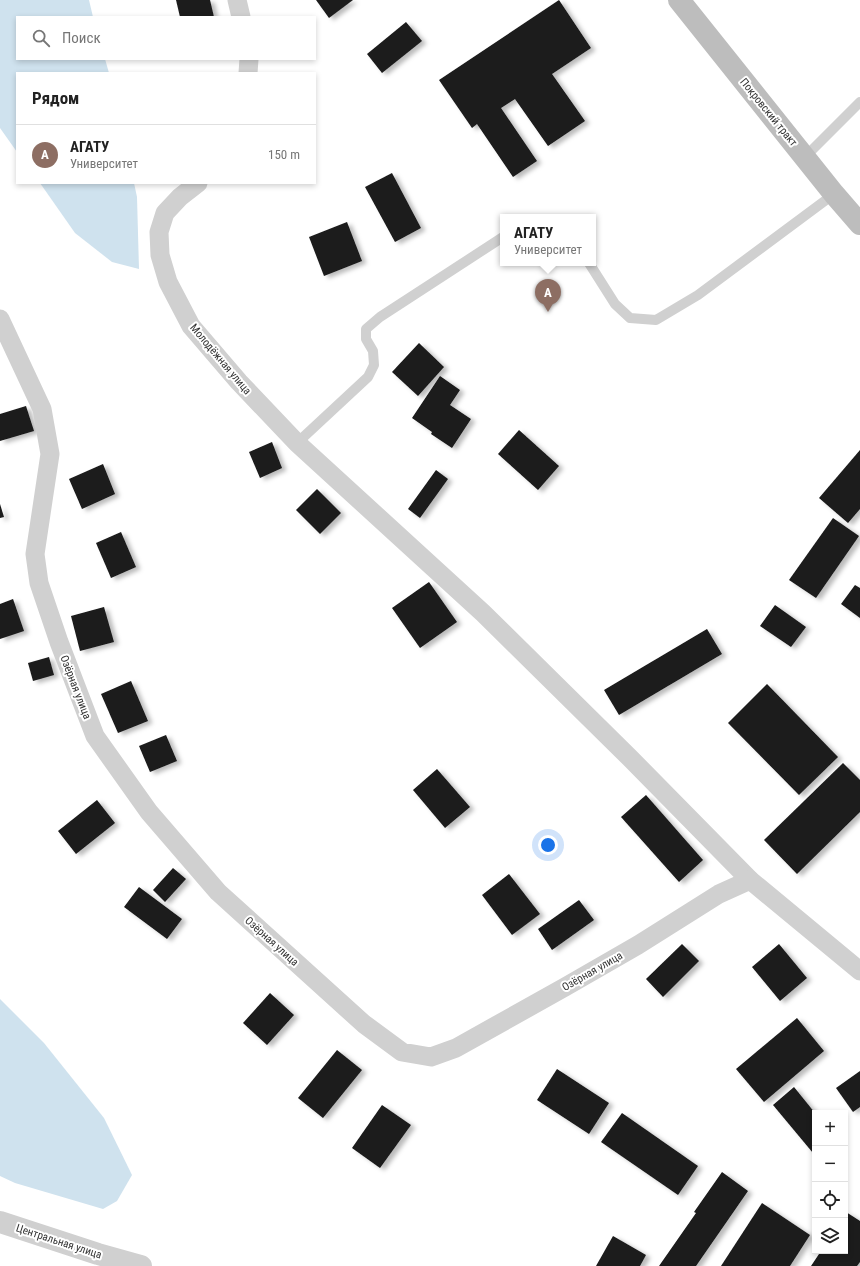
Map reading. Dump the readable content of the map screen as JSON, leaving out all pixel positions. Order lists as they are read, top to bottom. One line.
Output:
{"streets":{"main road":["Покровский тракт"],"street":["Молодёжная улица","Озёрная улица","Центральная улица"]},"crossings":[["Молодёжная улица","Озёрная улица"]],"page":{"search":"Поиск","heading":"Рядом","list":[{"mark":"A","name":"АГАТУ","note":"Университет","value":"150 m"}],"popup":["АГАТУ","Университет"],"pins":"A","map_buttons":["+","−"]}}
